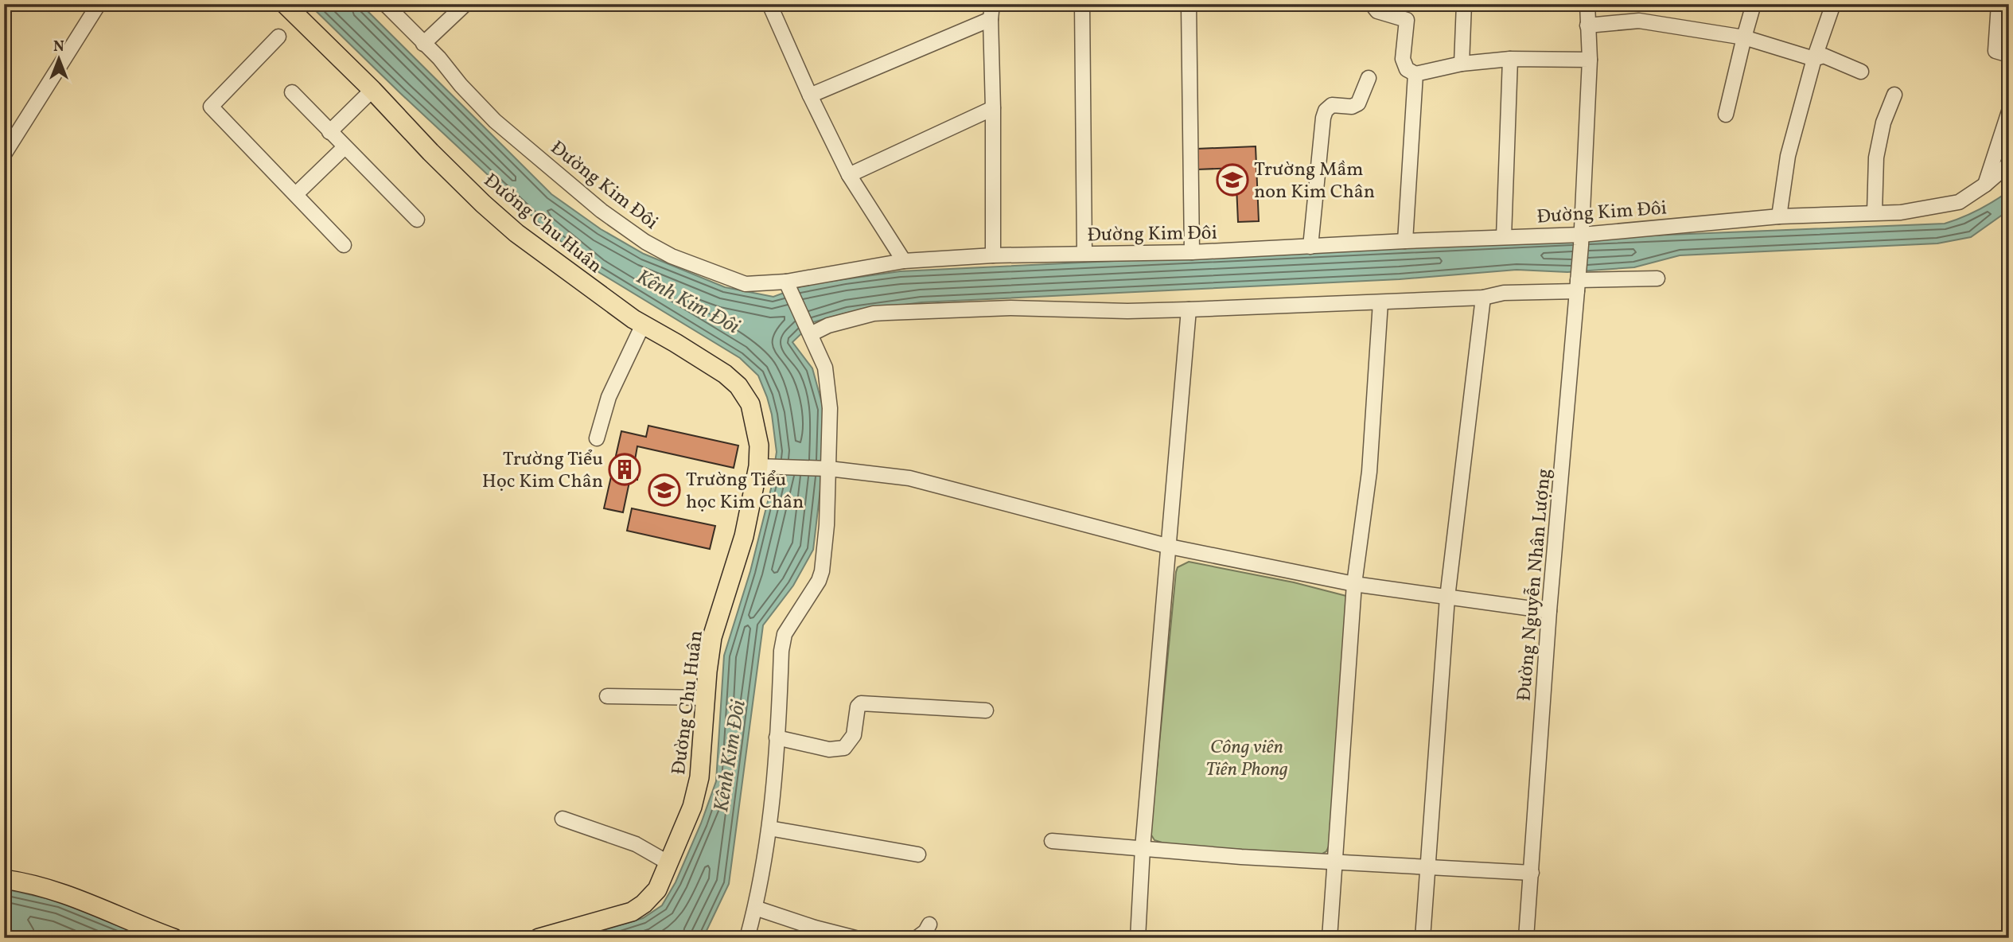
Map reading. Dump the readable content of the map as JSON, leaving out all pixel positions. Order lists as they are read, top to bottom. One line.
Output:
{"streets":{"main road":["Đường Chu Huân"],"street":["Đường Kim Đôi","Đường Nguyễn Nhân Lượng"]},"crossings":[["Đường Kim Đôi","Đường Nguyễn Nhân Lượng"]],"water":["Kênh Kim Đôi"],"parks":["Công viên Tiên Phong"],"places":{"school or university":["Trường Mầm non Kim Chân","Trường Tiểu học Kim Chân"],"building":["Trường Tiểu Học Kim Chân"]},"north":"top"}
